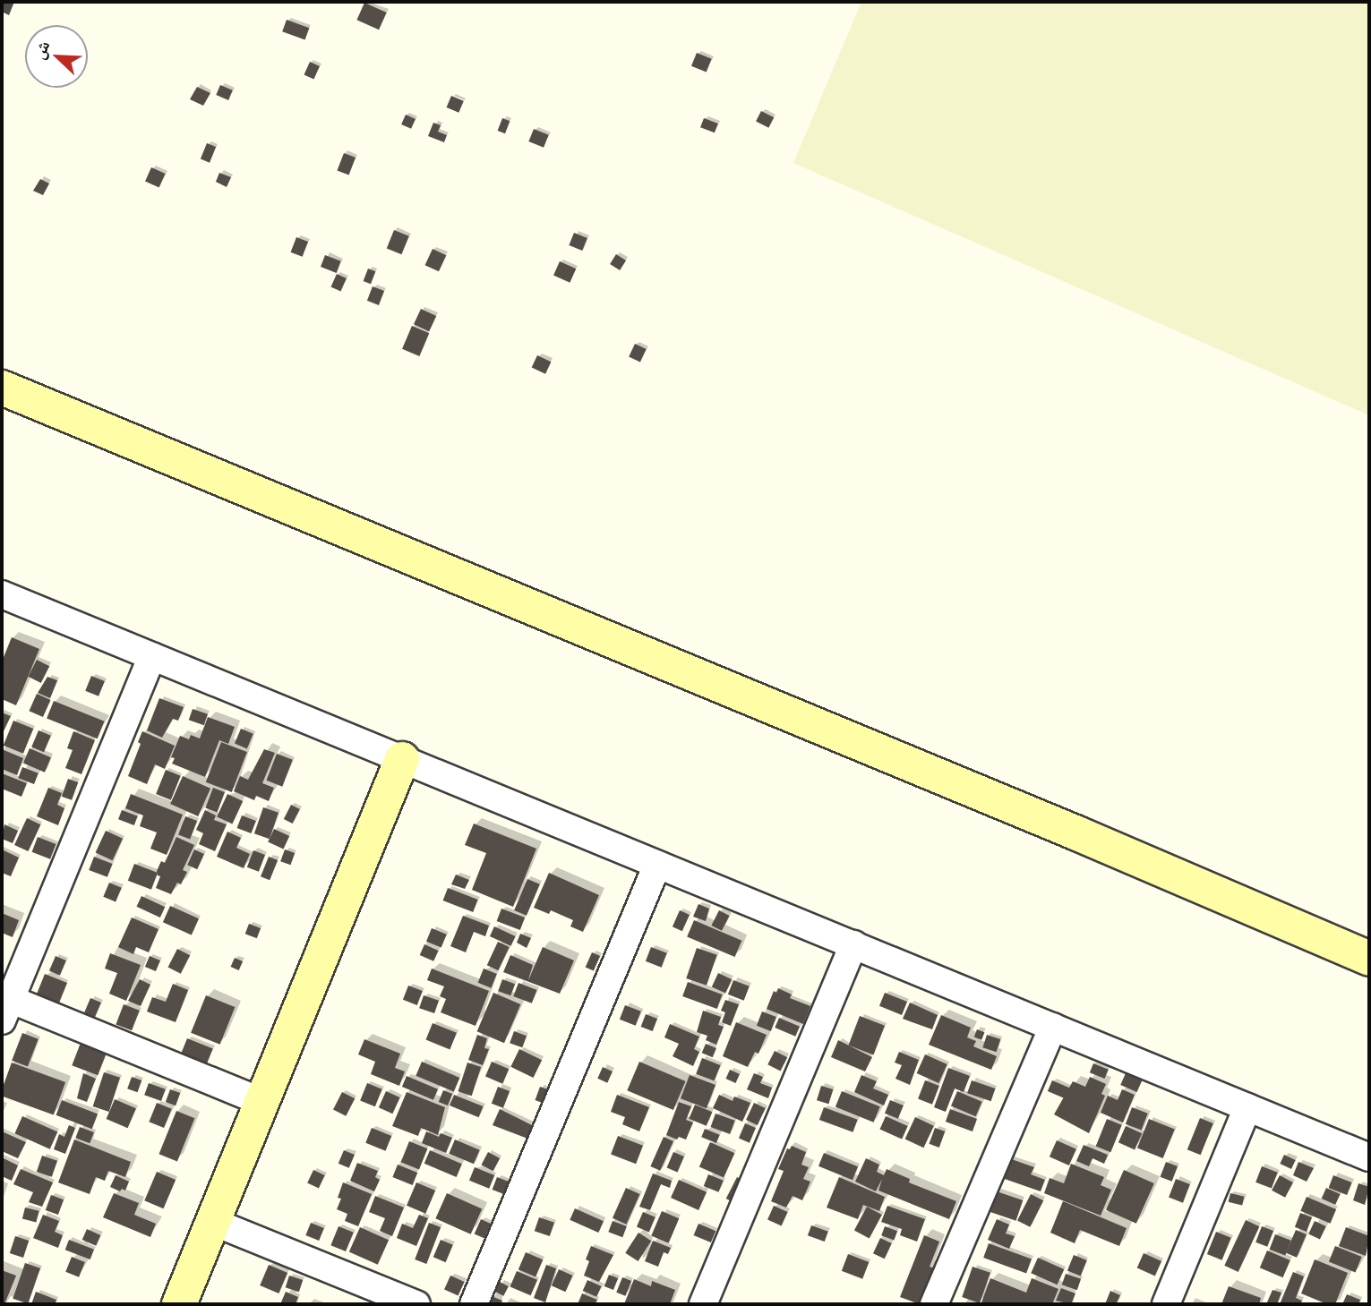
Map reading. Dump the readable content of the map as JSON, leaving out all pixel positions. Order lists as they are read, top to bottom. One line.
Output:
{"north":"top left"}
